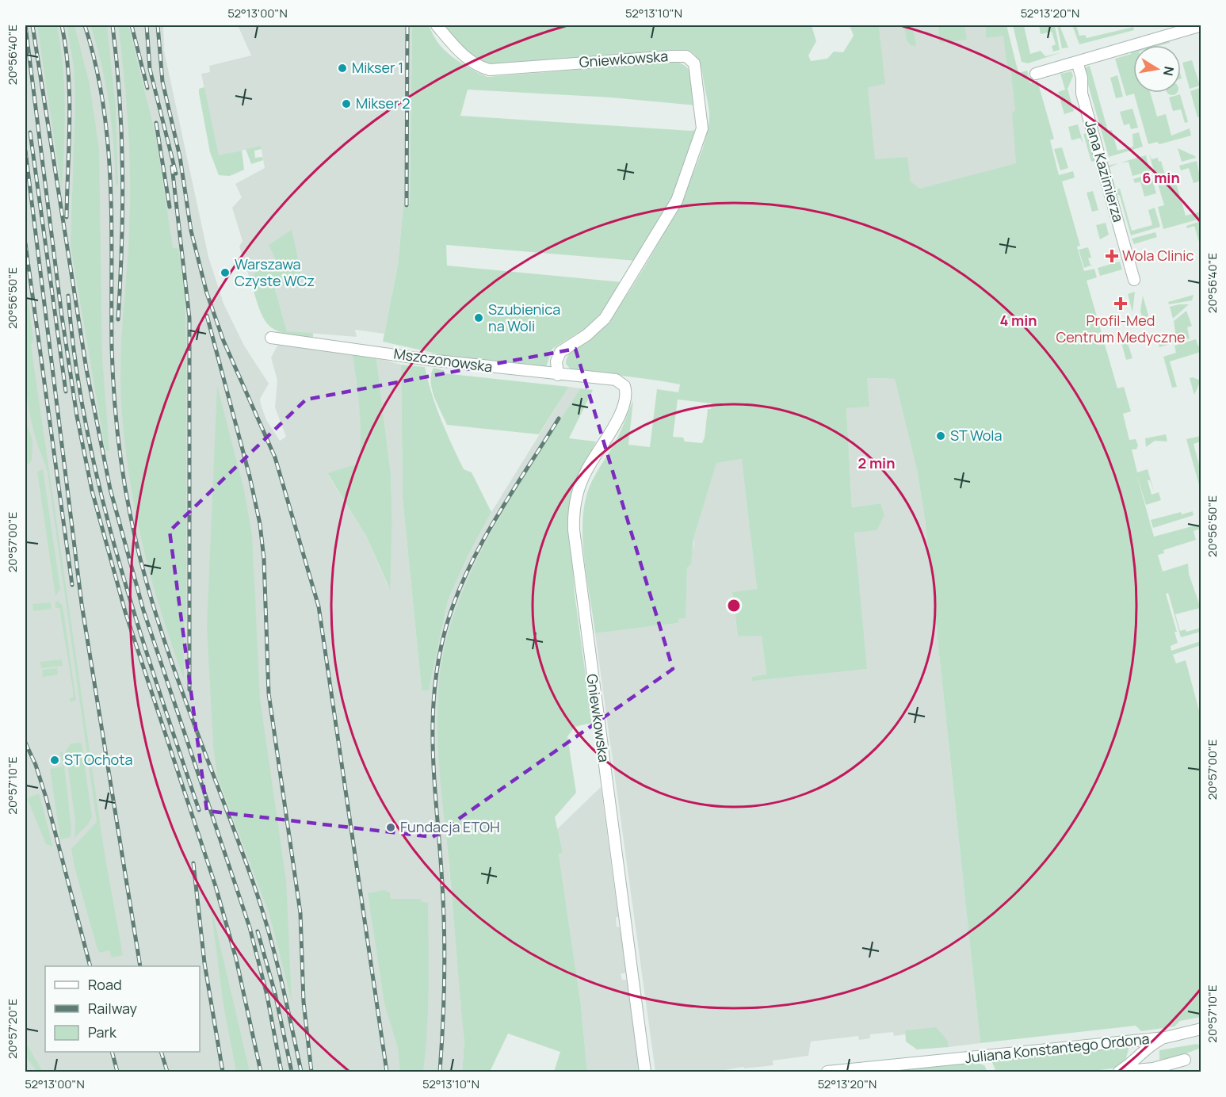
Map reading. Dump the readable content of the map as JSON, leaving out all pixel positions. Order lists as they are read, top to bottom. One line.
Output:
{"streets":{"street":["Gniewkowska","Jana Kazimierza","Mszczonowska","Juliana Konstantego Ordona"]},"crossings":[["Gniewkowska","Mszczonowska"]],"places":{"other":["Mikser 1","Mikser 2","Warszawa Czyste WCz","Szubienica na Woli","ST Wola","ST Ochota","Fundacja ETOH"],"health":["Wola Clinic","Profil-Med Centrum Medyczne"]},"legend":["Road","Railway","Park"],"north":"right","coordinates":["52°13'00\"N","52°13'10\"N","52°13'20\"N","20°56'40\"E","20°56'50\"E","20°57'00\"E","20°57'10\"E","20°57'20\"E"],"rings":["6 min","4 min","2 min"]}
